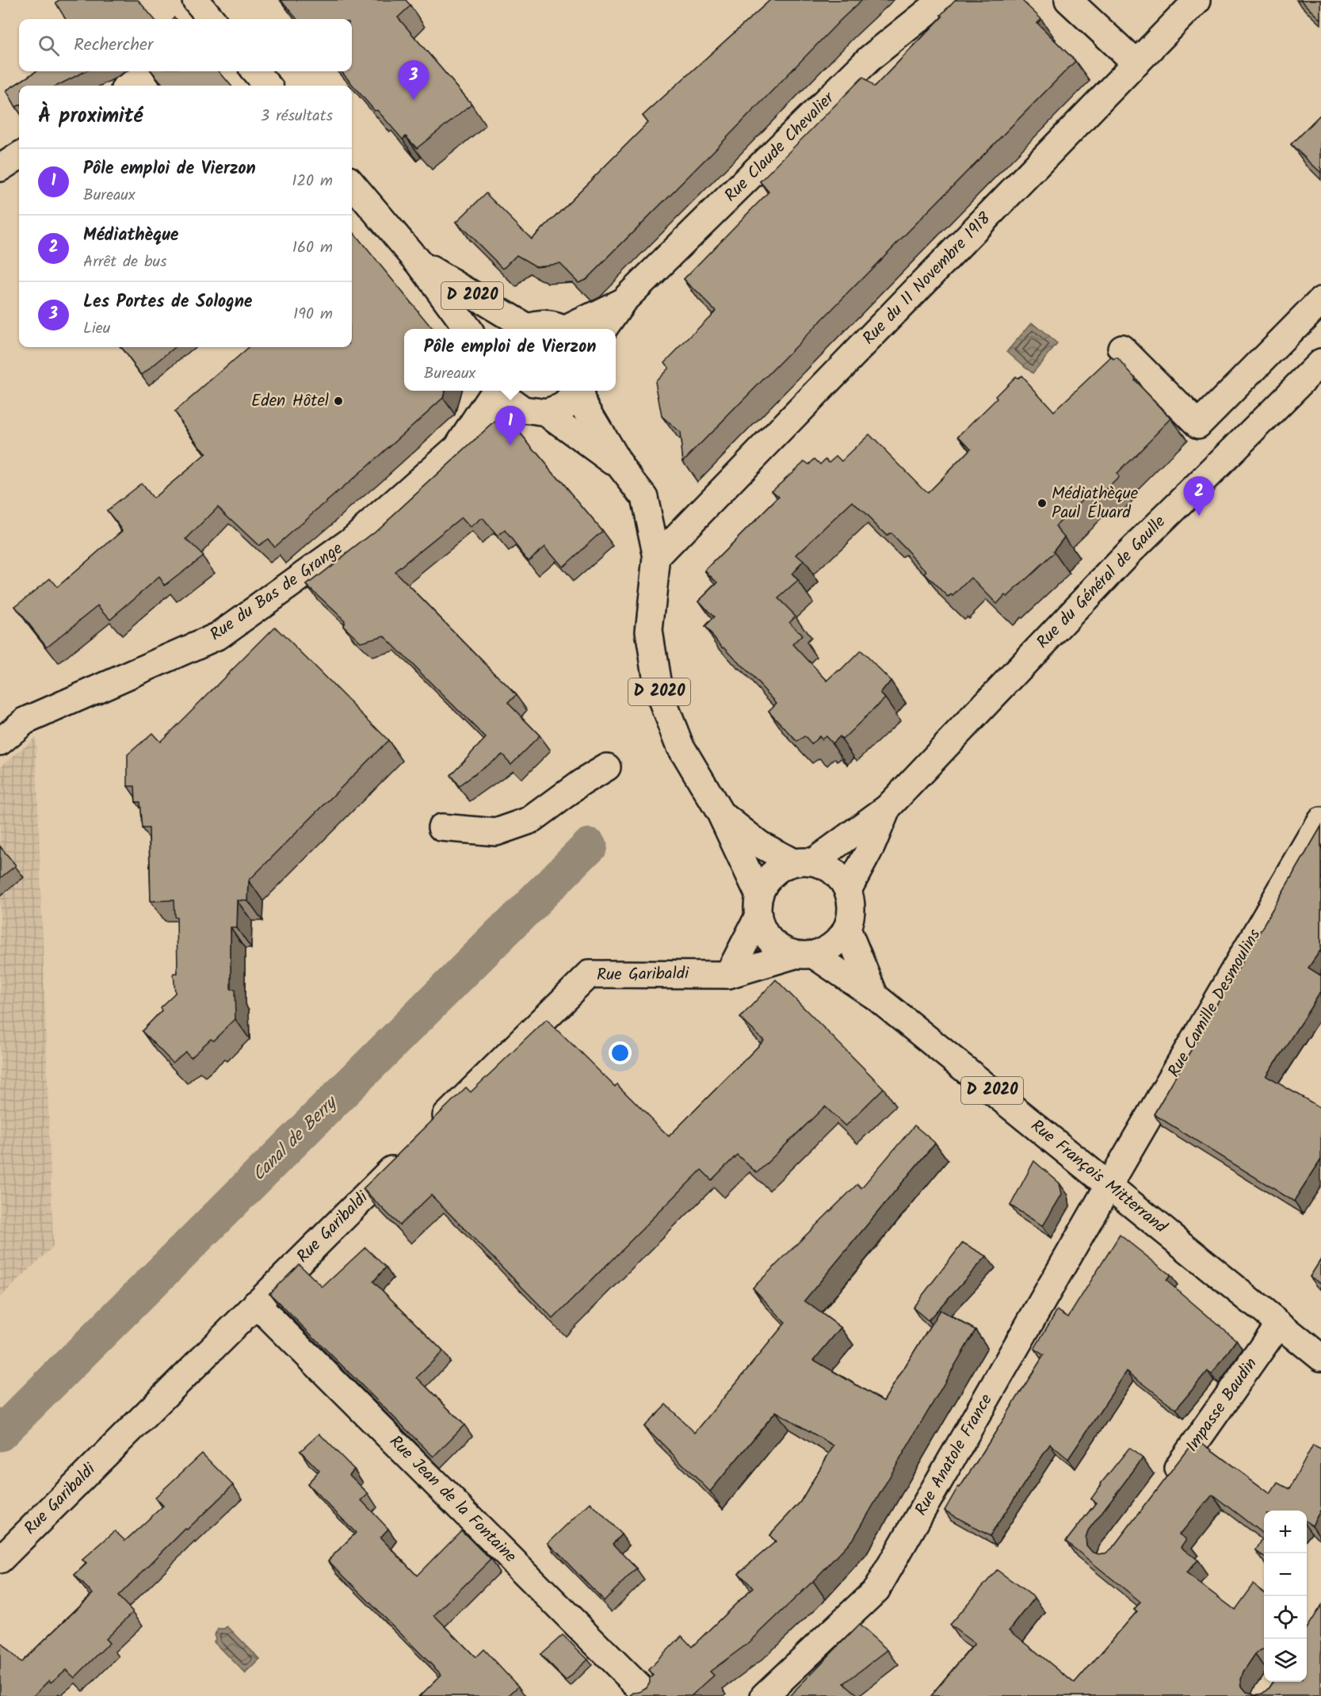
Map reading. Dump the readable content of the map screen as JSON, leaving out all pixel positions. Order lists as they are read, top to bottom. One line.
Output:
{"streets":{"street":["Rue Claude Chevalier","Rue du 11 Novembre 1918","D 2020","Rue du Général de Gaulle","Rue du Bas de Grange","Rue Garibaldi","Rue Camille Desmoulins","Rue François Mitterrand","Impasse Baudin","Rue Anatole France","Rue Jean de la Fontaine"]},"crossings":[["Rue du 11 Novembre 1918","D 2020"],["D 2020","Rue du Général de Gaulle"],["D 2020","Rue du Bas de Grange"],["D 2020","Rue Garibaldi"],["D 2020","Rue François Mitterrand"],["Rue du Général de Gaulle","Rue Garibaldi"],["Rue du Général de Gaulle","Rue François Mitterrand"],["Rue Garibaldi","Rue François Mitterrand"],["Rue Garibaldi","Rue Jean de la Fontaine"],["Rue Camille Desmoulins","Rue François Mitterrand"],["Rue Camille Desmoulins","Rue Anatole France"],["Rue François Mitterrand","Impasse Baudin"],["Rue François Mitterrand","Rue Anatole France"]],"water":["Canal de Berry"],"places":["Eden Hôtel","Médiathèque Paul Éluard"],"page":{"search":"Rechercher","pins":["3","1","2"],"heading":["À proximité","3 résultats"],"list":[{"mark":"1","name":"Pôle emploi de Vierzon","note":"Bureaux","value":"120 m"},{"mark":"2","name":"Médiathèque","note":"Arrêt de bus","value":"160 m"},{"mark":"3","name":"Les Portes de Sologne","note":"Lieu","value":"190 m"}],"popup":["Pôle emploi de Vierzon","Bureaux"],"map_buttons":["+","−"]}}
